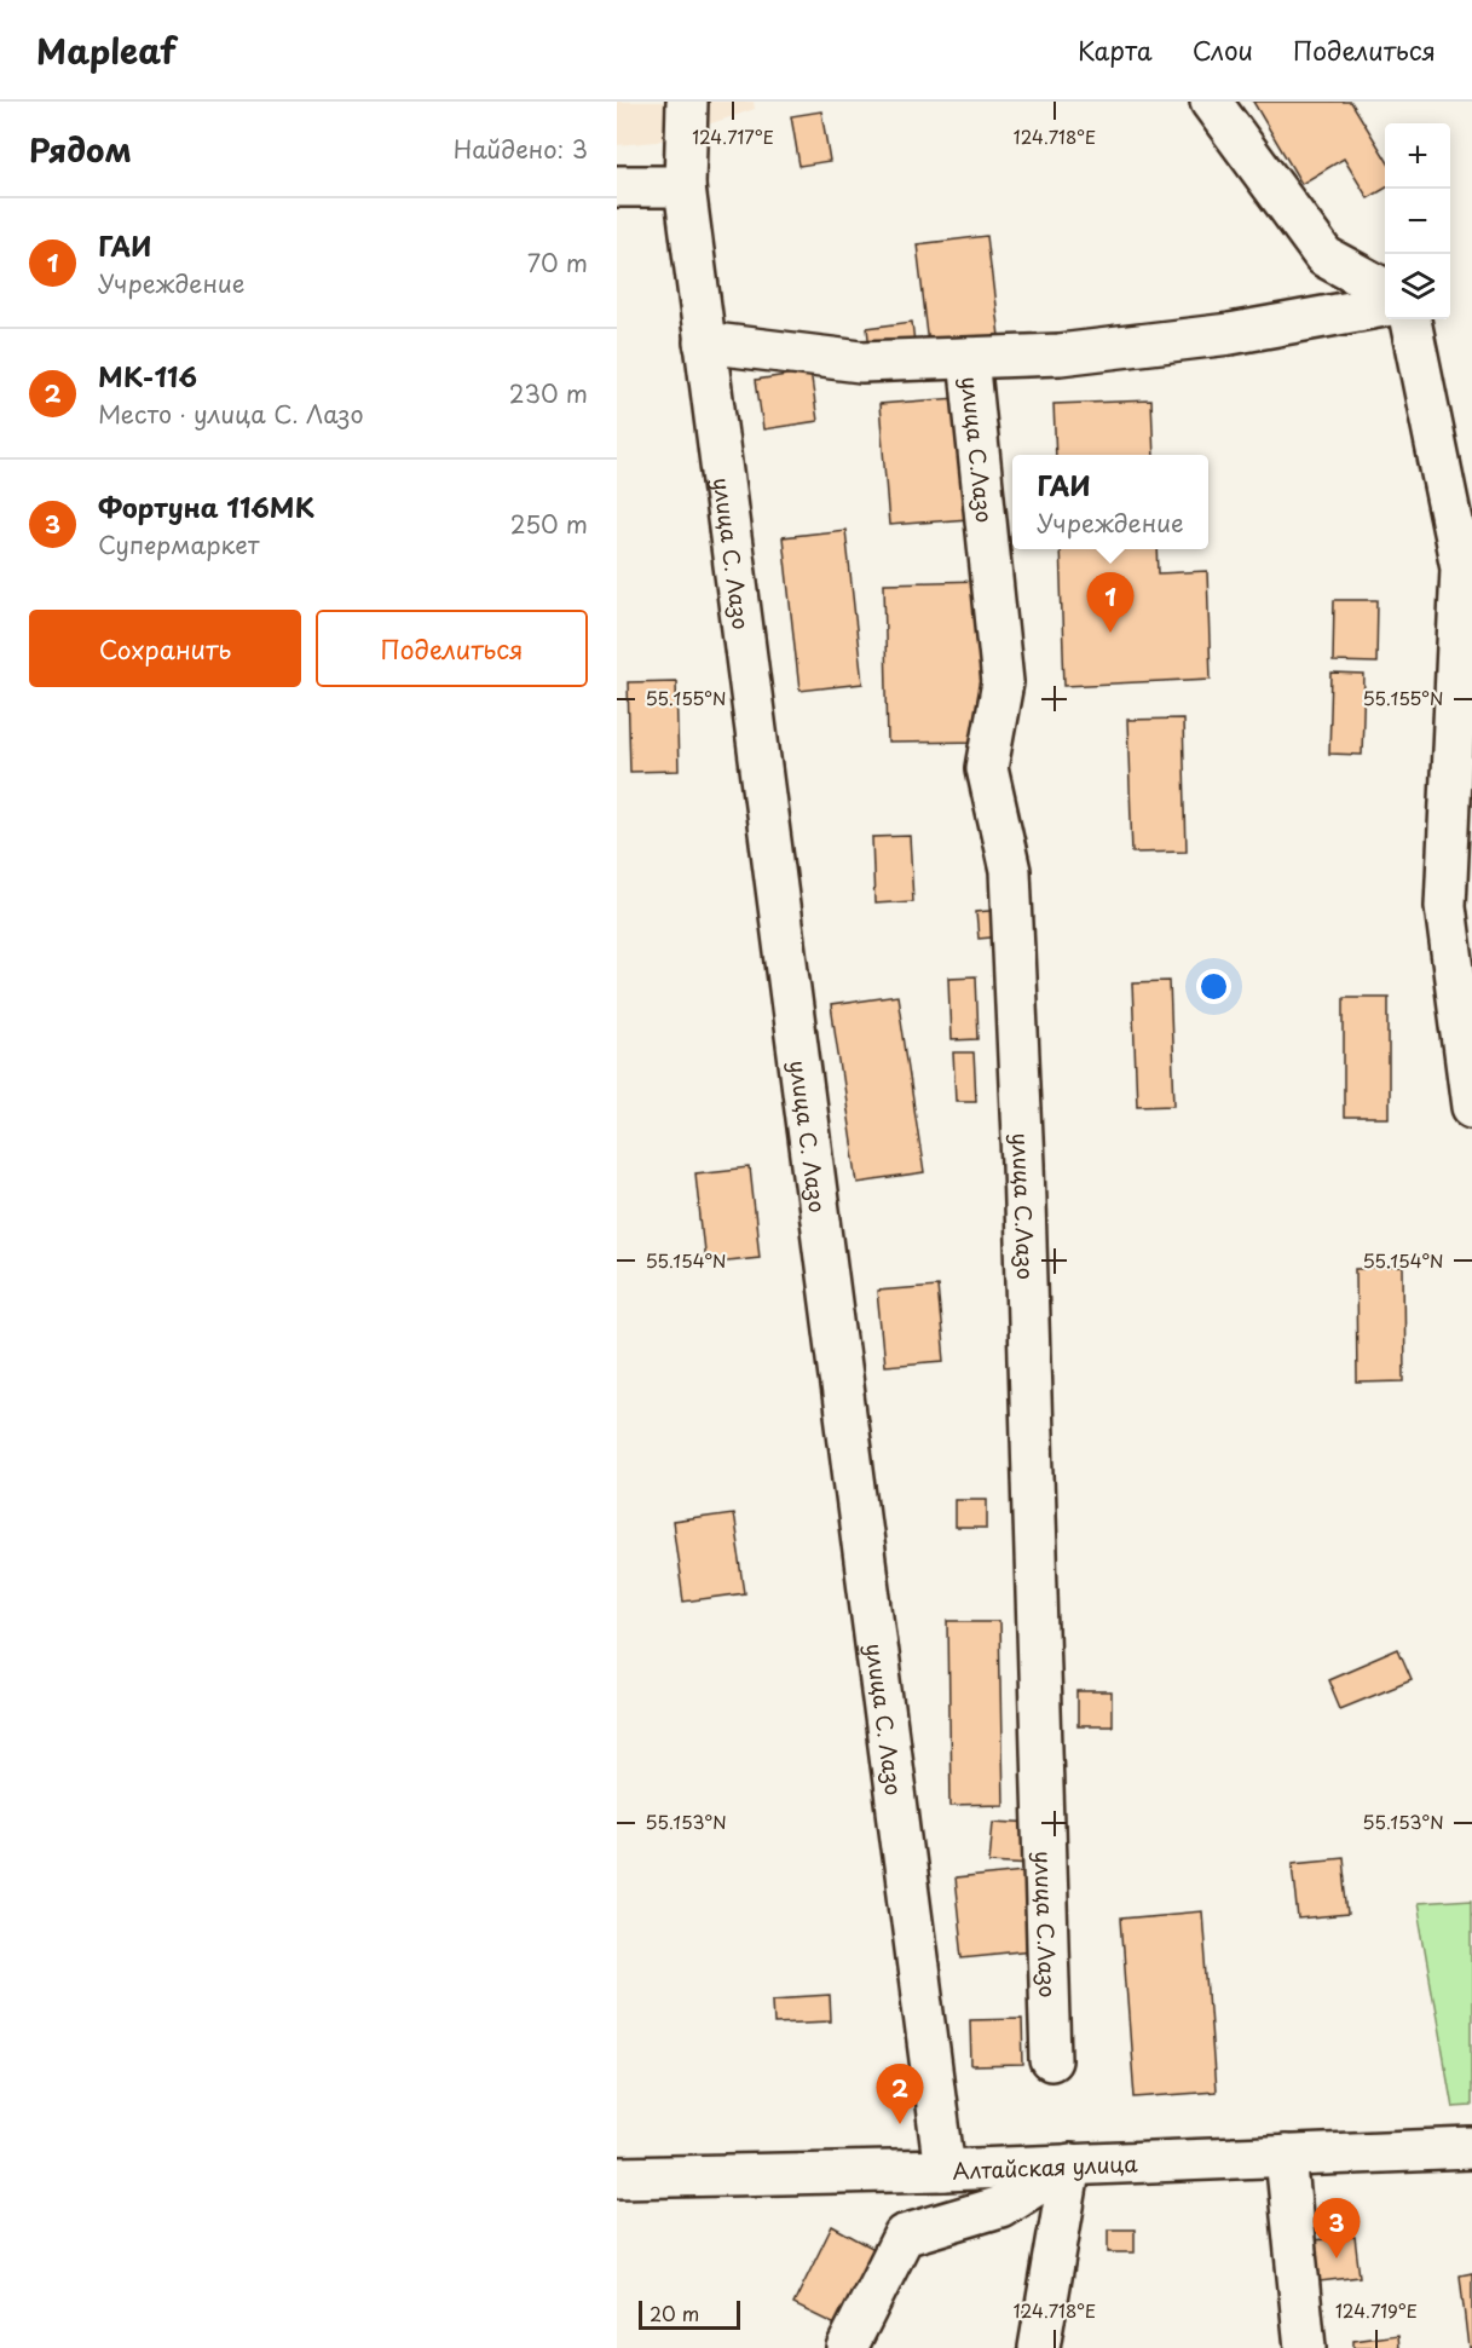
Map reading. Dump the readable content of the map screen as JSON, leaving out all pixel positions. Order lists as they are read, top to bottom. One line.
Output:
{"streets":{"street":["улица С.Лазо","улица С. Лазо","Алтайская улица"]},"crossings":[["улица С. Лазо","Алтайская улица"]],"scale_bar":"20 m","page":{"header":"Mapleaf","nav":["Карта","Слои","Поделиться"],"heading":["Рядом","Найдено: 3"],"map_buttons":["+","−"],"list":[{"mark":"1","name":"ГАИ","note":"Учреждение","value":"70 m"},{"mark":"2","name":"МК-116","note":"Место · улица С. Лазо","value":"230 m"},{"mark":"3","name":"Фортуна 116МК","note":"Супермаркет","value":"250 m"}],"popup":["ГАИ","Учреждение"],"pins":["1","2","3"],"buttons":["Сохранить","Поделиться"],"scale":"20 m"},"coordinates":["124.717°E","124.718°E","55.155°N","55.154°N","55.153°N","124.719°E"]}
